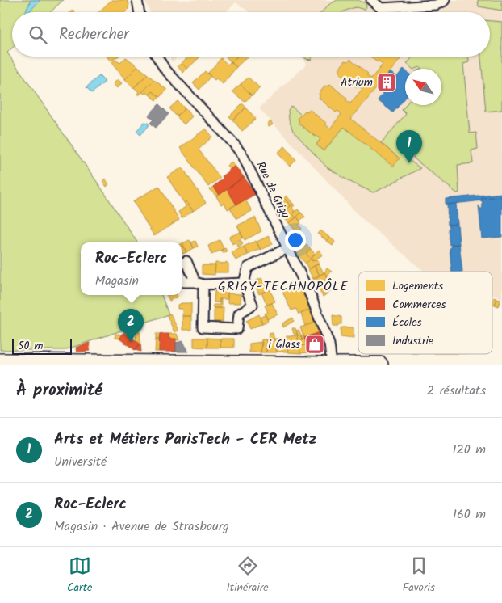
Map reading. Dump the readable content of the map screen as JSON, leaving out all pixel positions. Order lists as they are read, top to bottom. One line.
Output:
{"streets":{"street":["Rue de Grigy"]},"districts":["GRIGY-TECHNOPÔLE"],"places":{"building":["Atrium"],"shop":["i Glass"]},"legend":["Logements","Commerces","Écoles","Industrie"],"scale_bar":"50 m","north":"top left","page":{"search":"Rechercher","pins":["1","2"],"popup":["Roc-Eclerc","Magasin"],"scale":"50 m","heading":["À proximité","2 résultats"],"list":[{"mark":"1","name":"Arts et Métiers ParisTech - CER Metz","note":"Université","value":"120 m"},{"mark":"2","name":"Roc-Eclerc","note":"Magasin · Avenue de Strasbourg","value":"160 m"}],"nav":["Carte","Itinéraire","Favoris"]}}
